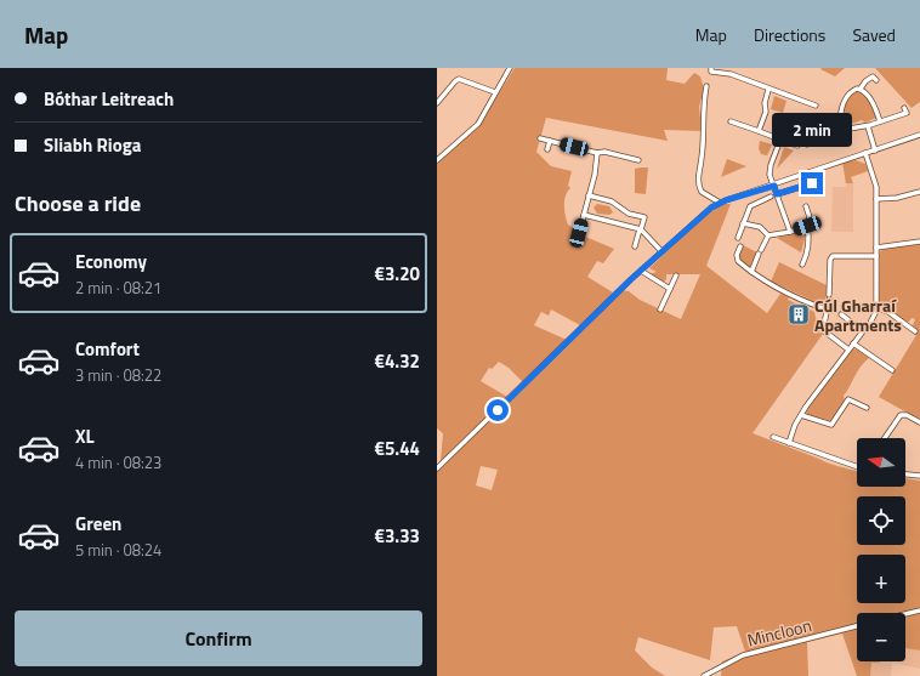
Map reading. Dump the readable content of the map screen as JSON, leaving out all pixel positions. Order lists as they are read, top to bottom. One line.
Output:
{"streets":{"street":["Mincloon"]},"places":{"building":["Cúl Gharraí Apartments"]},"north":"left","page":{"header":"Map","nav":["Map","Directions","Saved"],"banner":["Bóthar Leitreach","Sliabh Rioga"],"bubble":"2 min","heading":"Choose a ride","list":[{"name":"Economy","note":"2 min · 08:21","value":"€3.20"},{"name":"Comfort","note":"3 min · 08:22","value":"€4.32"},{"name":"XL","note":"4 min · 08:23","value":"€5.44"},{"name":"Green","note":"5 min · 08:24","value":"€3.33"}],"map_buttons":["+","−"],"buttons":"Confirm"}}
